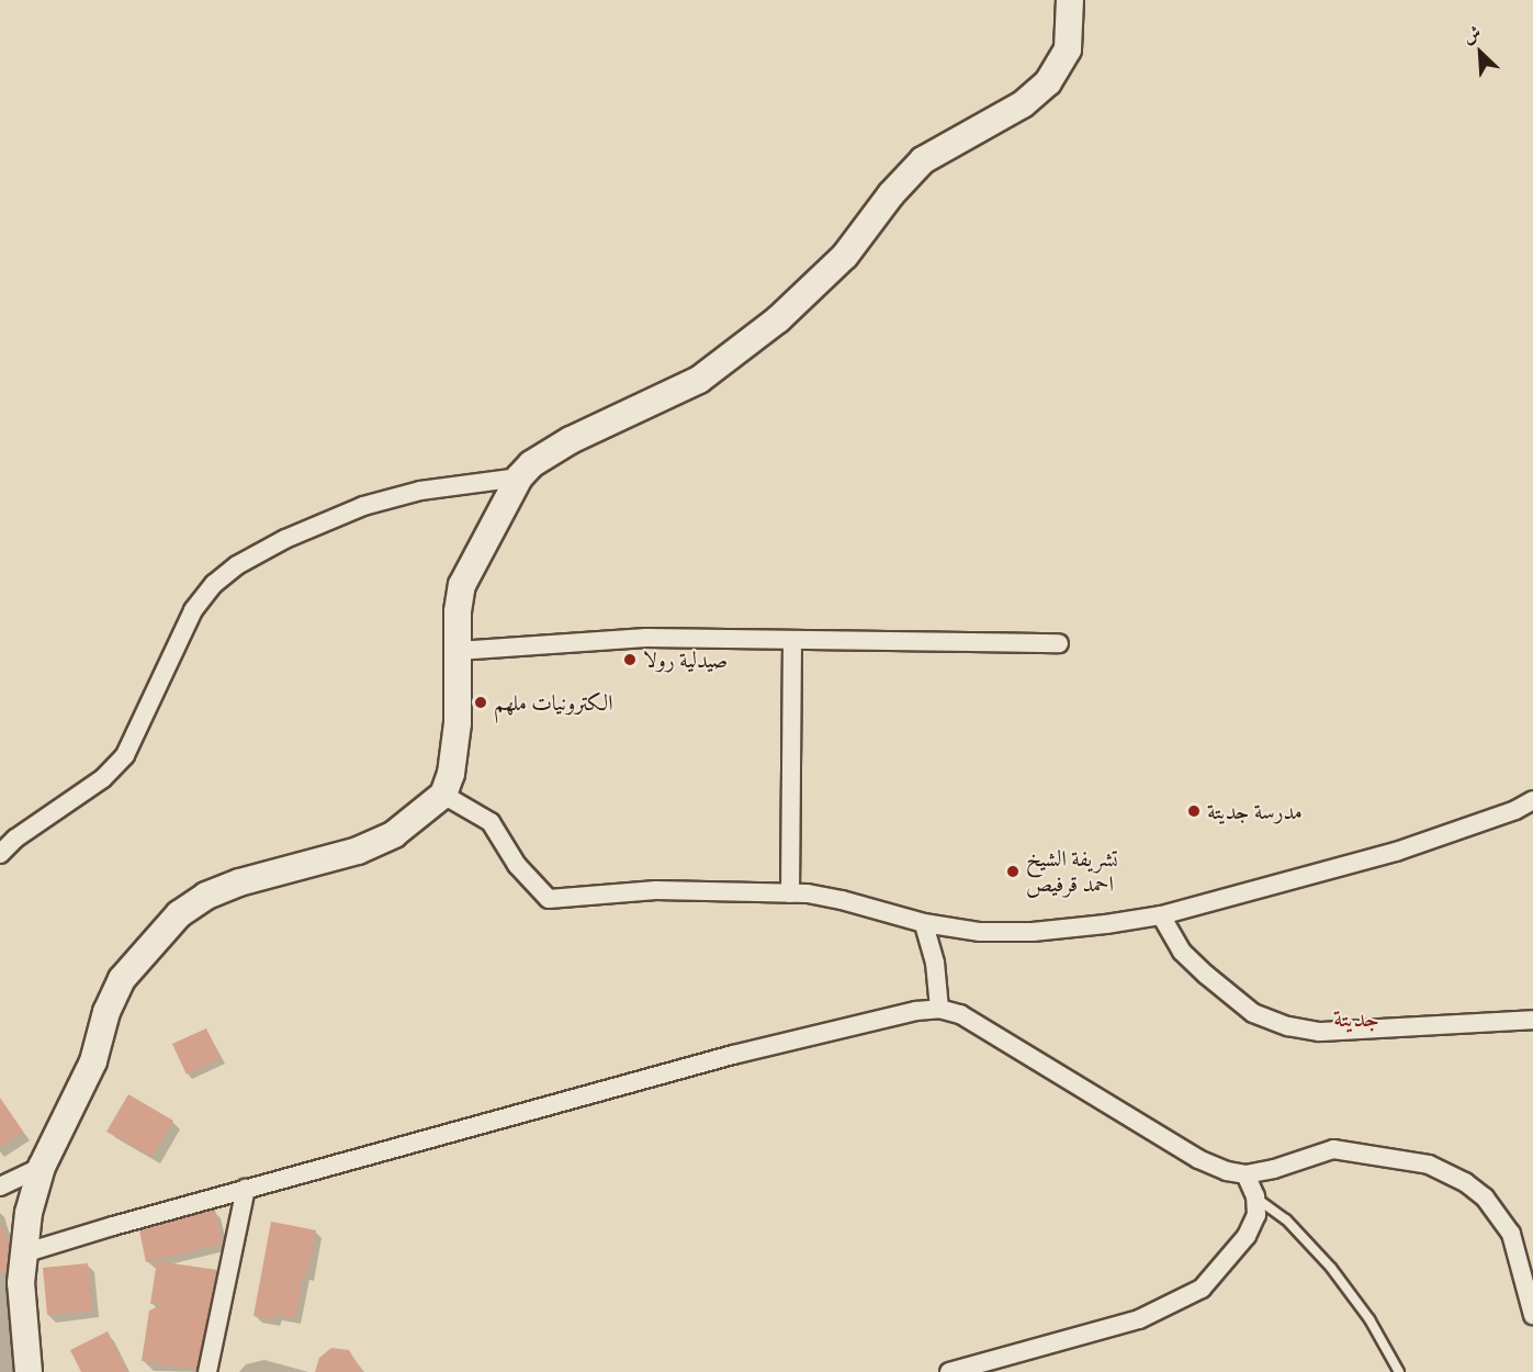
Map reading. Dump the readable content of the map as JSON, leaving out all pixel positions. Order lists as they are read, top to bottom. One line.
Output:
{"districts":["جديتة"],"places":["صيدلية رولا","الكترونيات ملهم","مدرسة جديتة","تشريفة الشيخ احمد قرفيص"],"north":"top left"}
